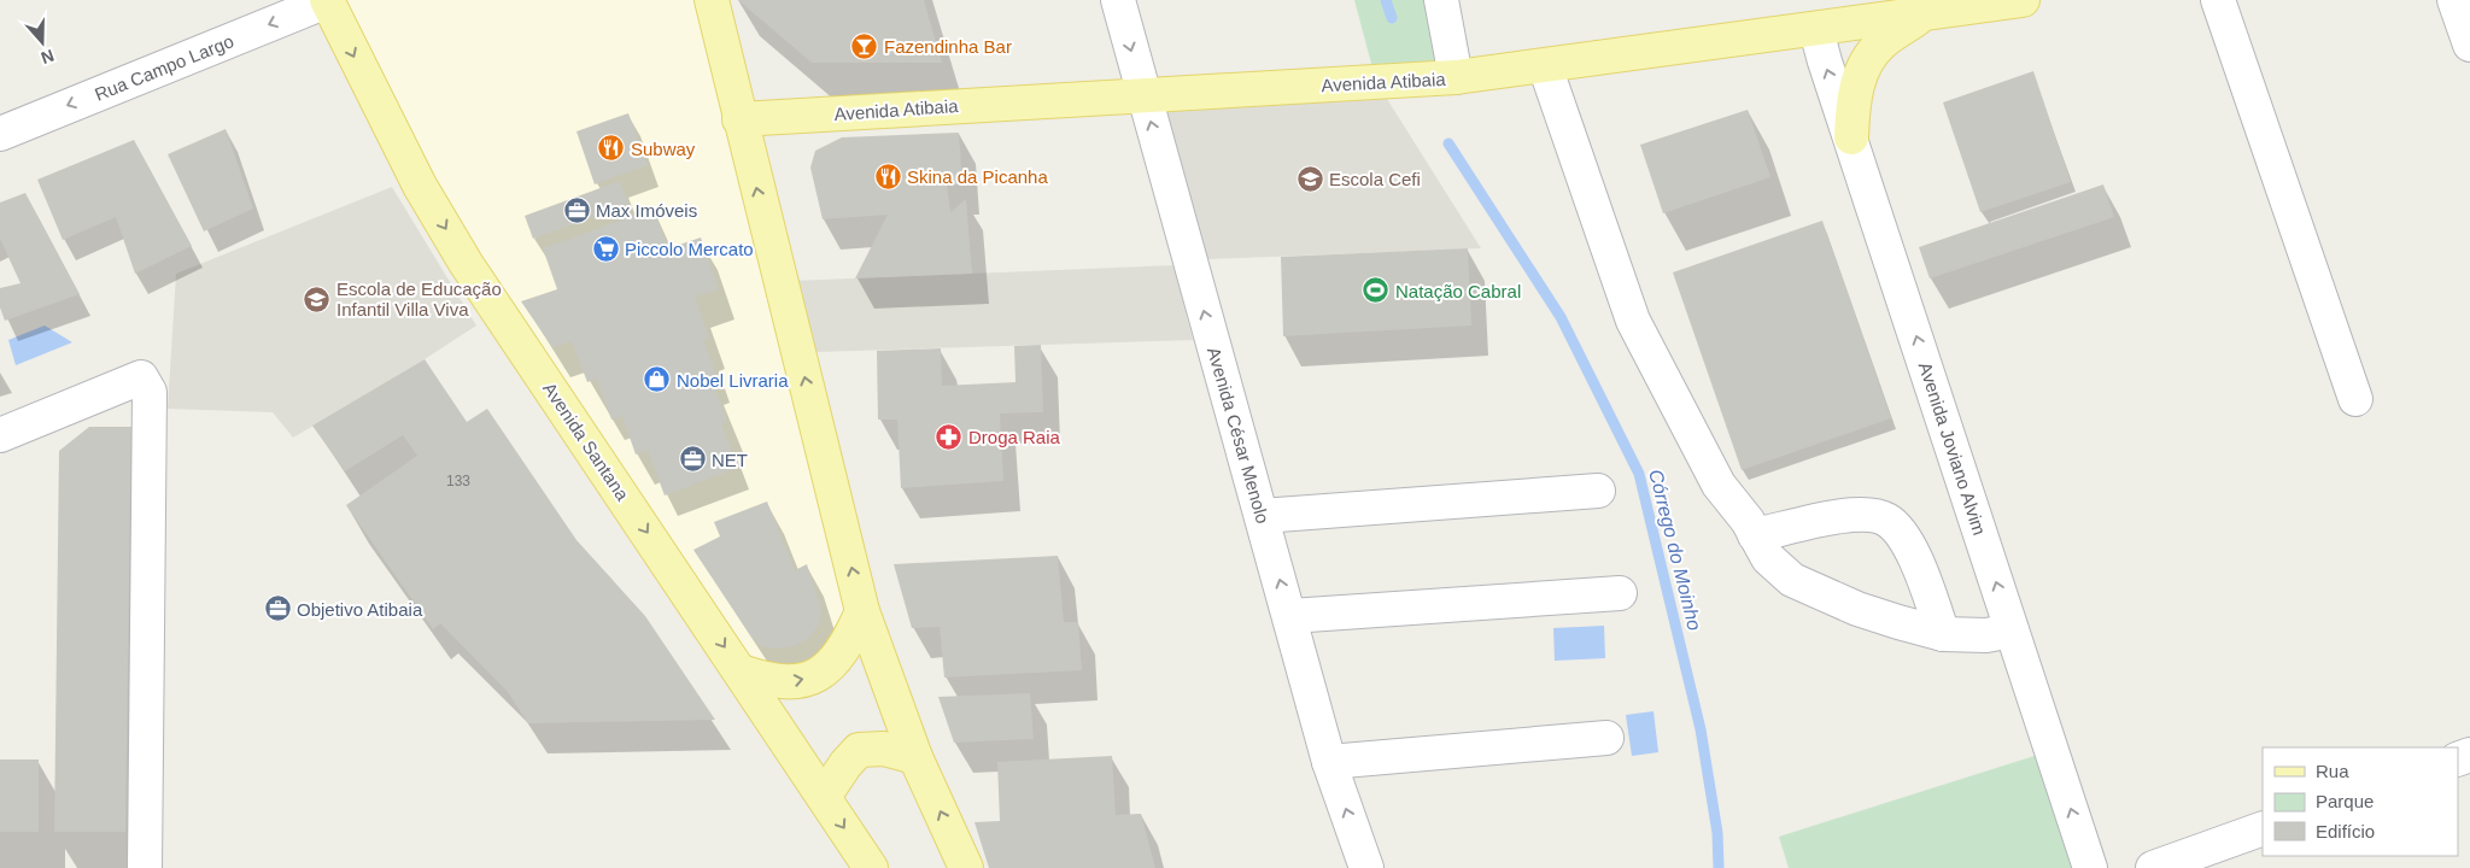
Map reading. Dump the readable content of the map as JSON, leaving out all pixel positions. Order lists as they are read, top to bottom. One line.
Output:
{"streets":{"main road":["Avenida Atibaia","Avenida Santana"],"street":["Rua Campo Largo","Avenida César Menolo","Avenida Joviano Alvim"]},"crossings":[["Rua Campo Largo","Avenida Santana"],["Avenida Atibaia","Avenida César Menolo"],["Avenida Atibaia","Avenida Joviano Alvim"]],"one_way":["Rua Campo Largo"],"water":["Córrego do Moinho"],"places":{"bar":["Fazendinha Bar"],"restaurant":["Subway","Skina da Picanha"],"school or university":["Escola Cefi","Escola de Educação Infantil Villa Viva"],"office":["Max Imóveis","NET","Objetivo Atibaia"],"supermarket":["Piccolo Mercato"],"sports":["Natação Cabral"],"shop":["Nobel Livraria"],"pharmacy":["Droga Raia"]},"house_numbers":["133"],"legend":["Rua","Parque","Edifício"],"north":"bottom"}
